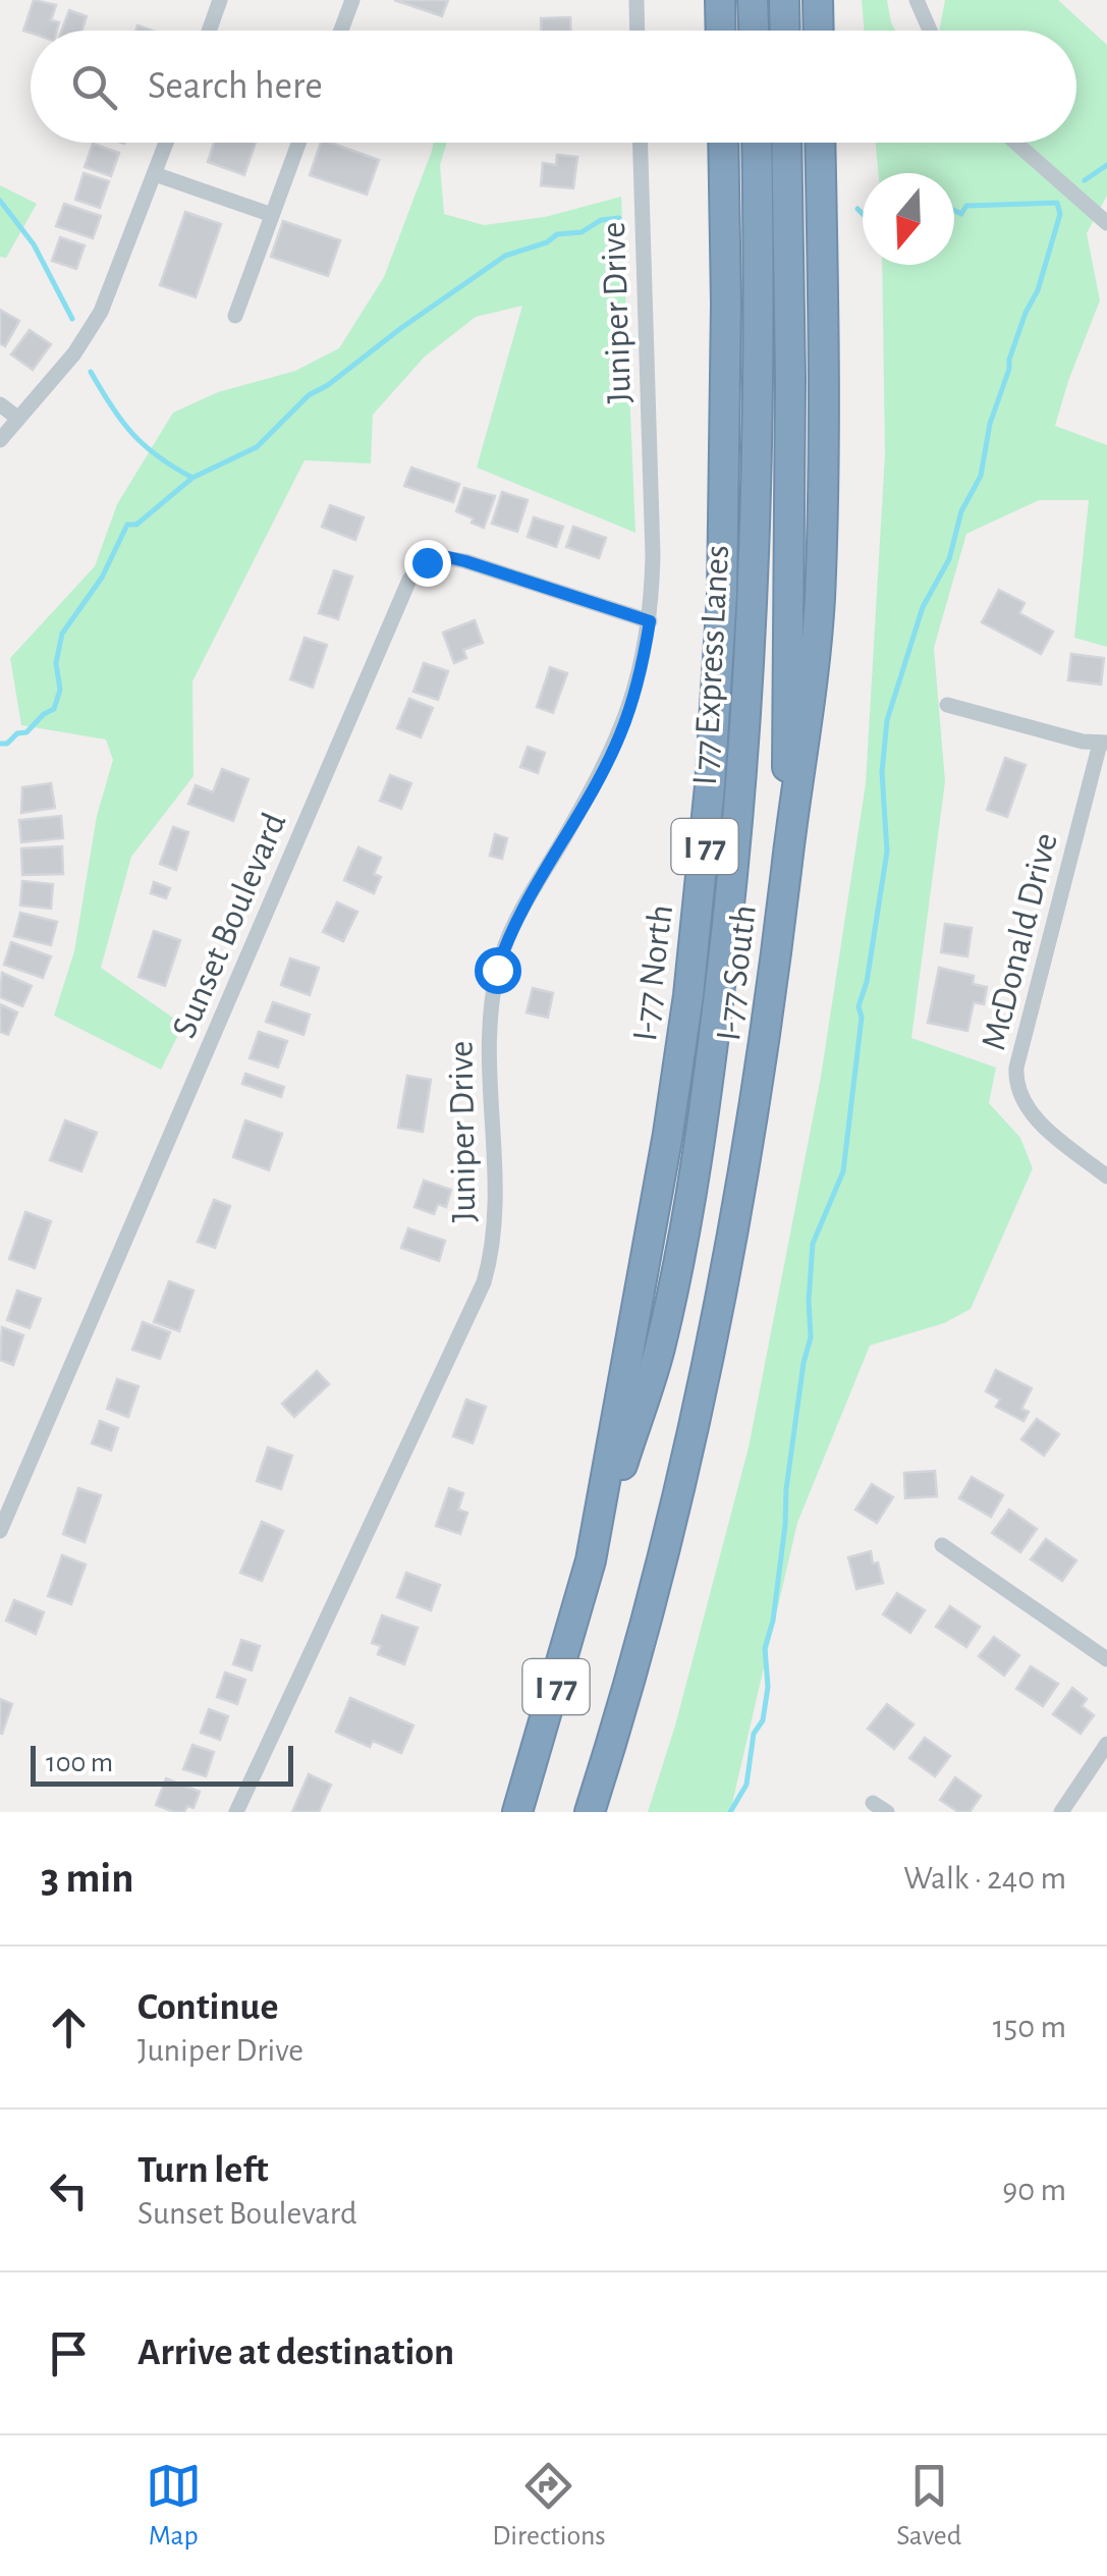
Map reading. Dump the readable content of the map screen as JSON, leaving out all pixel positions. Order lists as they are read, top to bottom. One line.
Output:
{"streets":{"highway":["I 77 Express Lanes","I 77","I-77 North","I-77 South"],"street":["Juniper Drive","Sunset Boulevard","McDonald Drive"]},"crossings":[["Juniper Drive","Sunset Boulevard"],["I 77 Express Lanes","I-77 North"],["I 77 Express Lanes","I-77 South"]],"scale_bar":"100 m","north":"bottom","page":{"search":"Search here","scale":"100 m","heading":["3 min","Walk · 240 m"],"list":[["Continue","Juniper Drive","150 m"],["Turn left","Sunset Boulevard","90 m"],"Arrive at destination"],"nav":["Map","Directions","Saved"]}}
